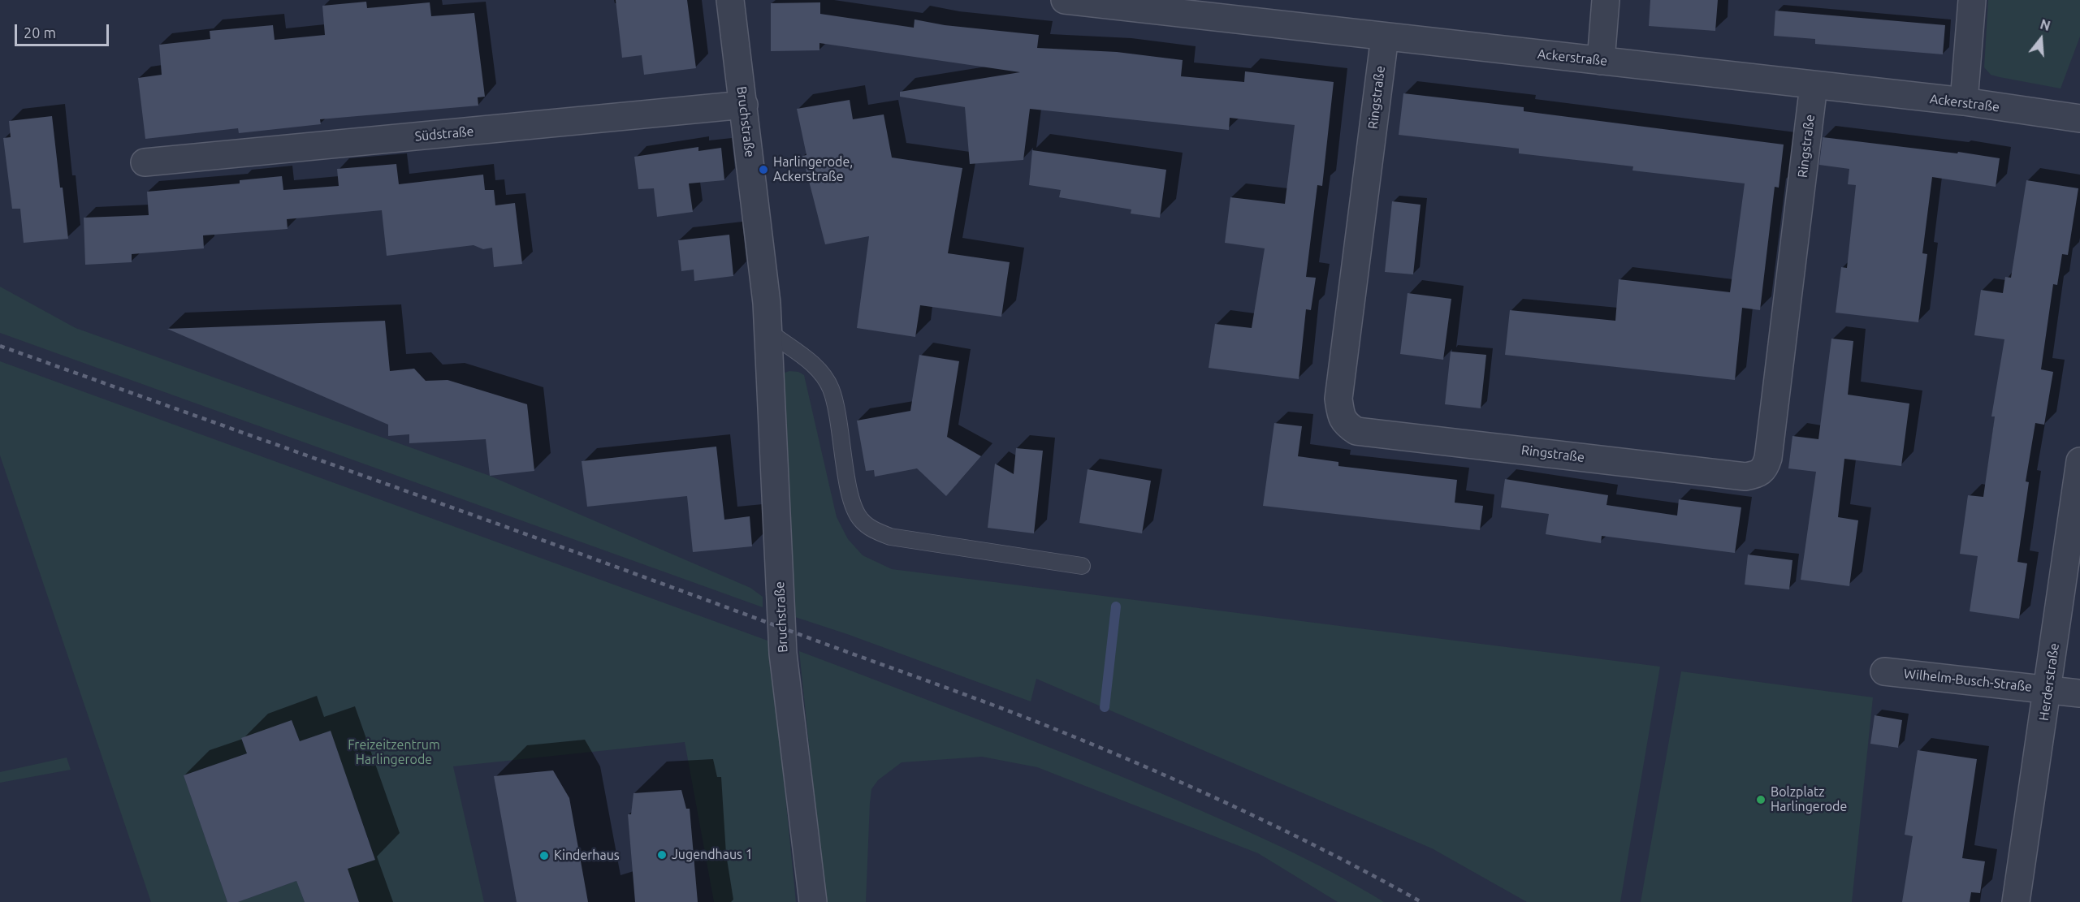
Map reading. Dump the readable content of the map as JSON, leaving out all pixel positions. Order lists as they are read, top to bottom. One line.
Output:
{"streets":{"street":["Ackerstraße","Ringstraße","Bruchstraße","Südstraße","Wilhelm-Busch-Straße","Herderstraße"]},"crossings":[["Ackerstraße","Ringstraße"],["Bruchstraße","Südstraße"],["Wilhelm-Busch-Straße","Herderstraße"]],"parks":["Freizeitzentrum Harlingerode"],"places":["Harlingerode, Ackerstraße","Bolzplatz Harlingerode","Jugendhaus 1","Kinderhaus"],"scale_bar":"20 m","north":"top"}
